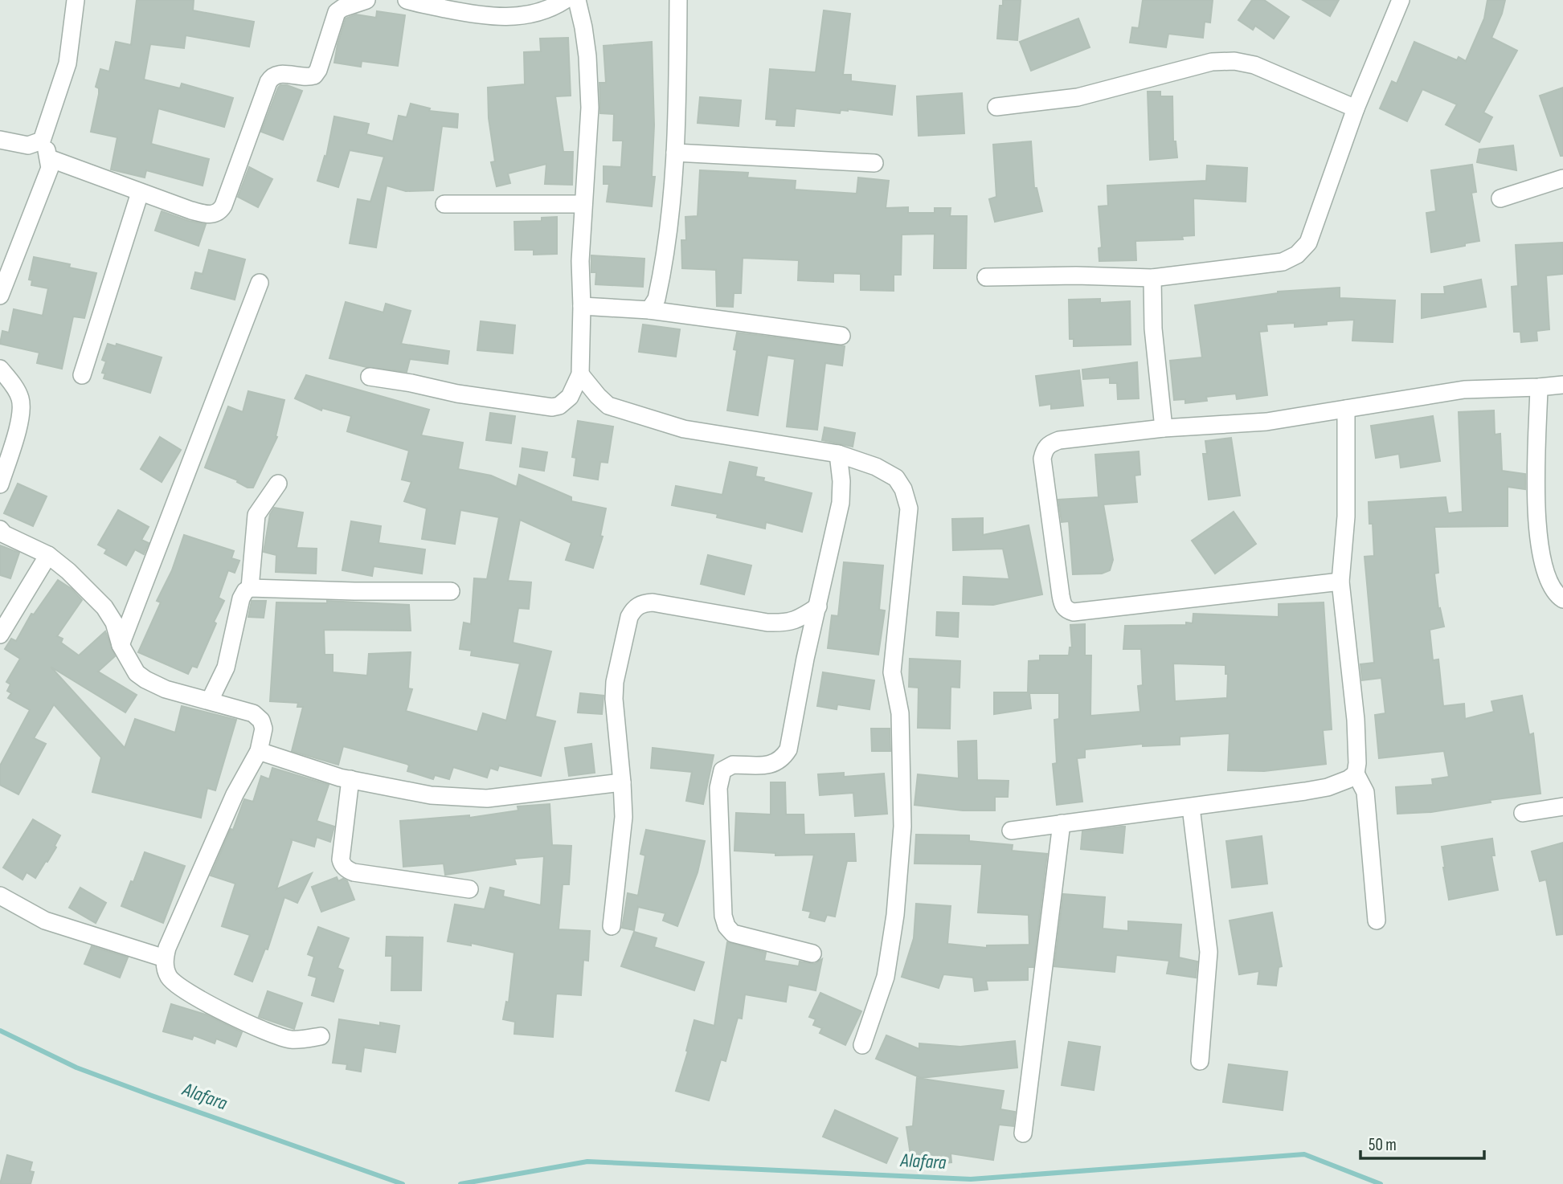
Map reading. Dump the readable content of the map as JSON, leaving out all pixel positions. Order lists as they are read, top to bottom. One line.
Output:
{"water":["Alafara"],"scale_bar":"50 m"}
